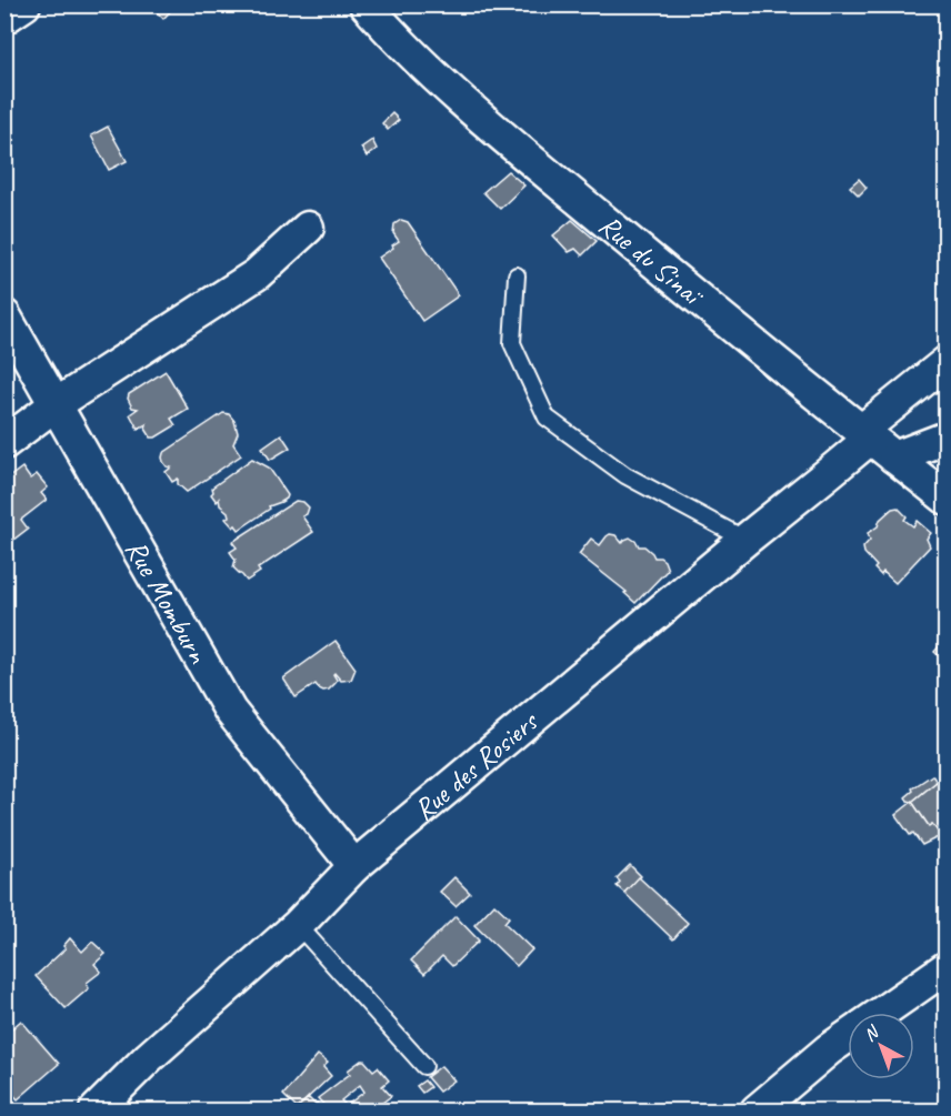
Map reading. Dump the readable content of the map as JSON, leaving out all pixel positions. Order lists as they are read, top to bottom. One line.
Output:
{"streets":{"street":["Rue du Sinaï","Rue Momburn","Rue des Rosiers"]},"crossings":[["Rue du Sinaï","Rue des Rosiers"],["Rue Momburn","Rue des Rosiers"]],"north":"top left"}
